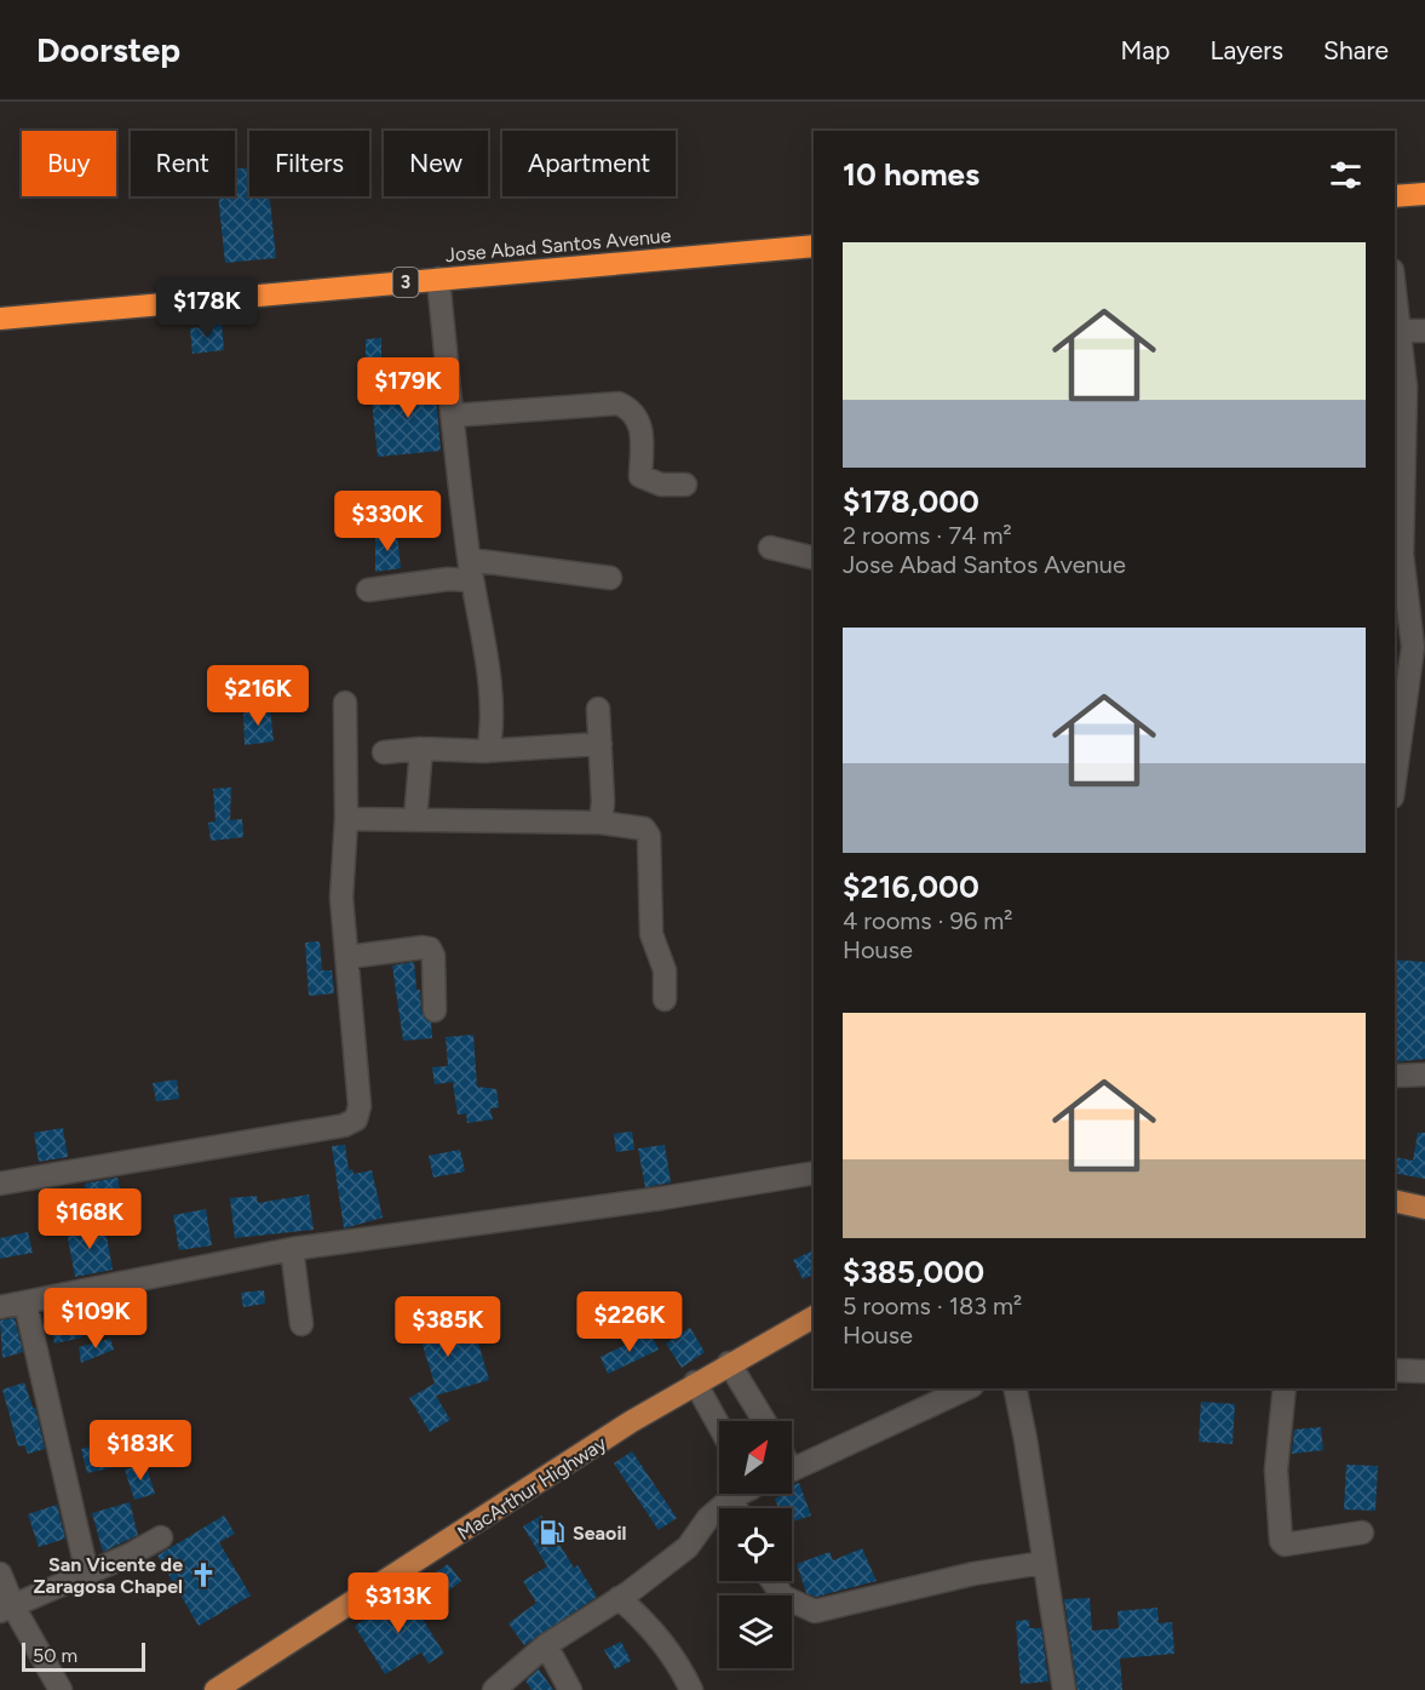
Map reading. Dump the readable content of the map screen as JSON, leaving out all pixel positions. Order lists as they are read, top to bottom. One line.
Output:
{"streets":{"highway":["Jose Abad Santos Avenue","3"],"main road":["MacArthur Highway"]},"places":{"fuel station":["Seaoil"],"church":["San Vicente de Zaragosa Chapel"]},"scale_bar":"50 m","north":"top right","page":{"header":"Doorstep","nav":["Map","Layers","Share"],"chip":["Buy","Rent","Filters","New","Apartment"],"heading":"10 homes","list":[{"name":"$178,000","note":"2 rooms · 74 m² · Jose Abad Santos Avenue"},{"name":"$216,000","note":"4 rooms · 96 m² · House"},{"name":"$385,000","note":"5 rooms · 183 m² · House"}],"price":["$178K","$179K","$330K","$216K","$168K","$109K","$226K","$385K","$183K","$313K"],"scale":"50 m"}}
